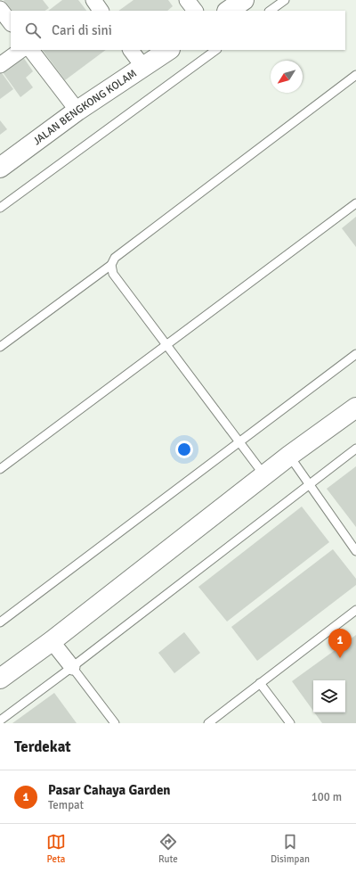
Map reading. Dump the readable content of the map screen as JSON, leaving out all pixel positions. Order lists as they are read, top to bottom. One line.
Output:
{"streets":{"street":["JALAN BENGKONG KOLAM"]},"north":"bottom left","page":{"search":"Cari di sini","pins":"1","heading":"Terdekat","list":[{"mark":"1","name":"Pasar Cahaya Garden","note":"Tempat","value":"100 m"}],"nav":["Peta","Rute","Disimpan"]}}
